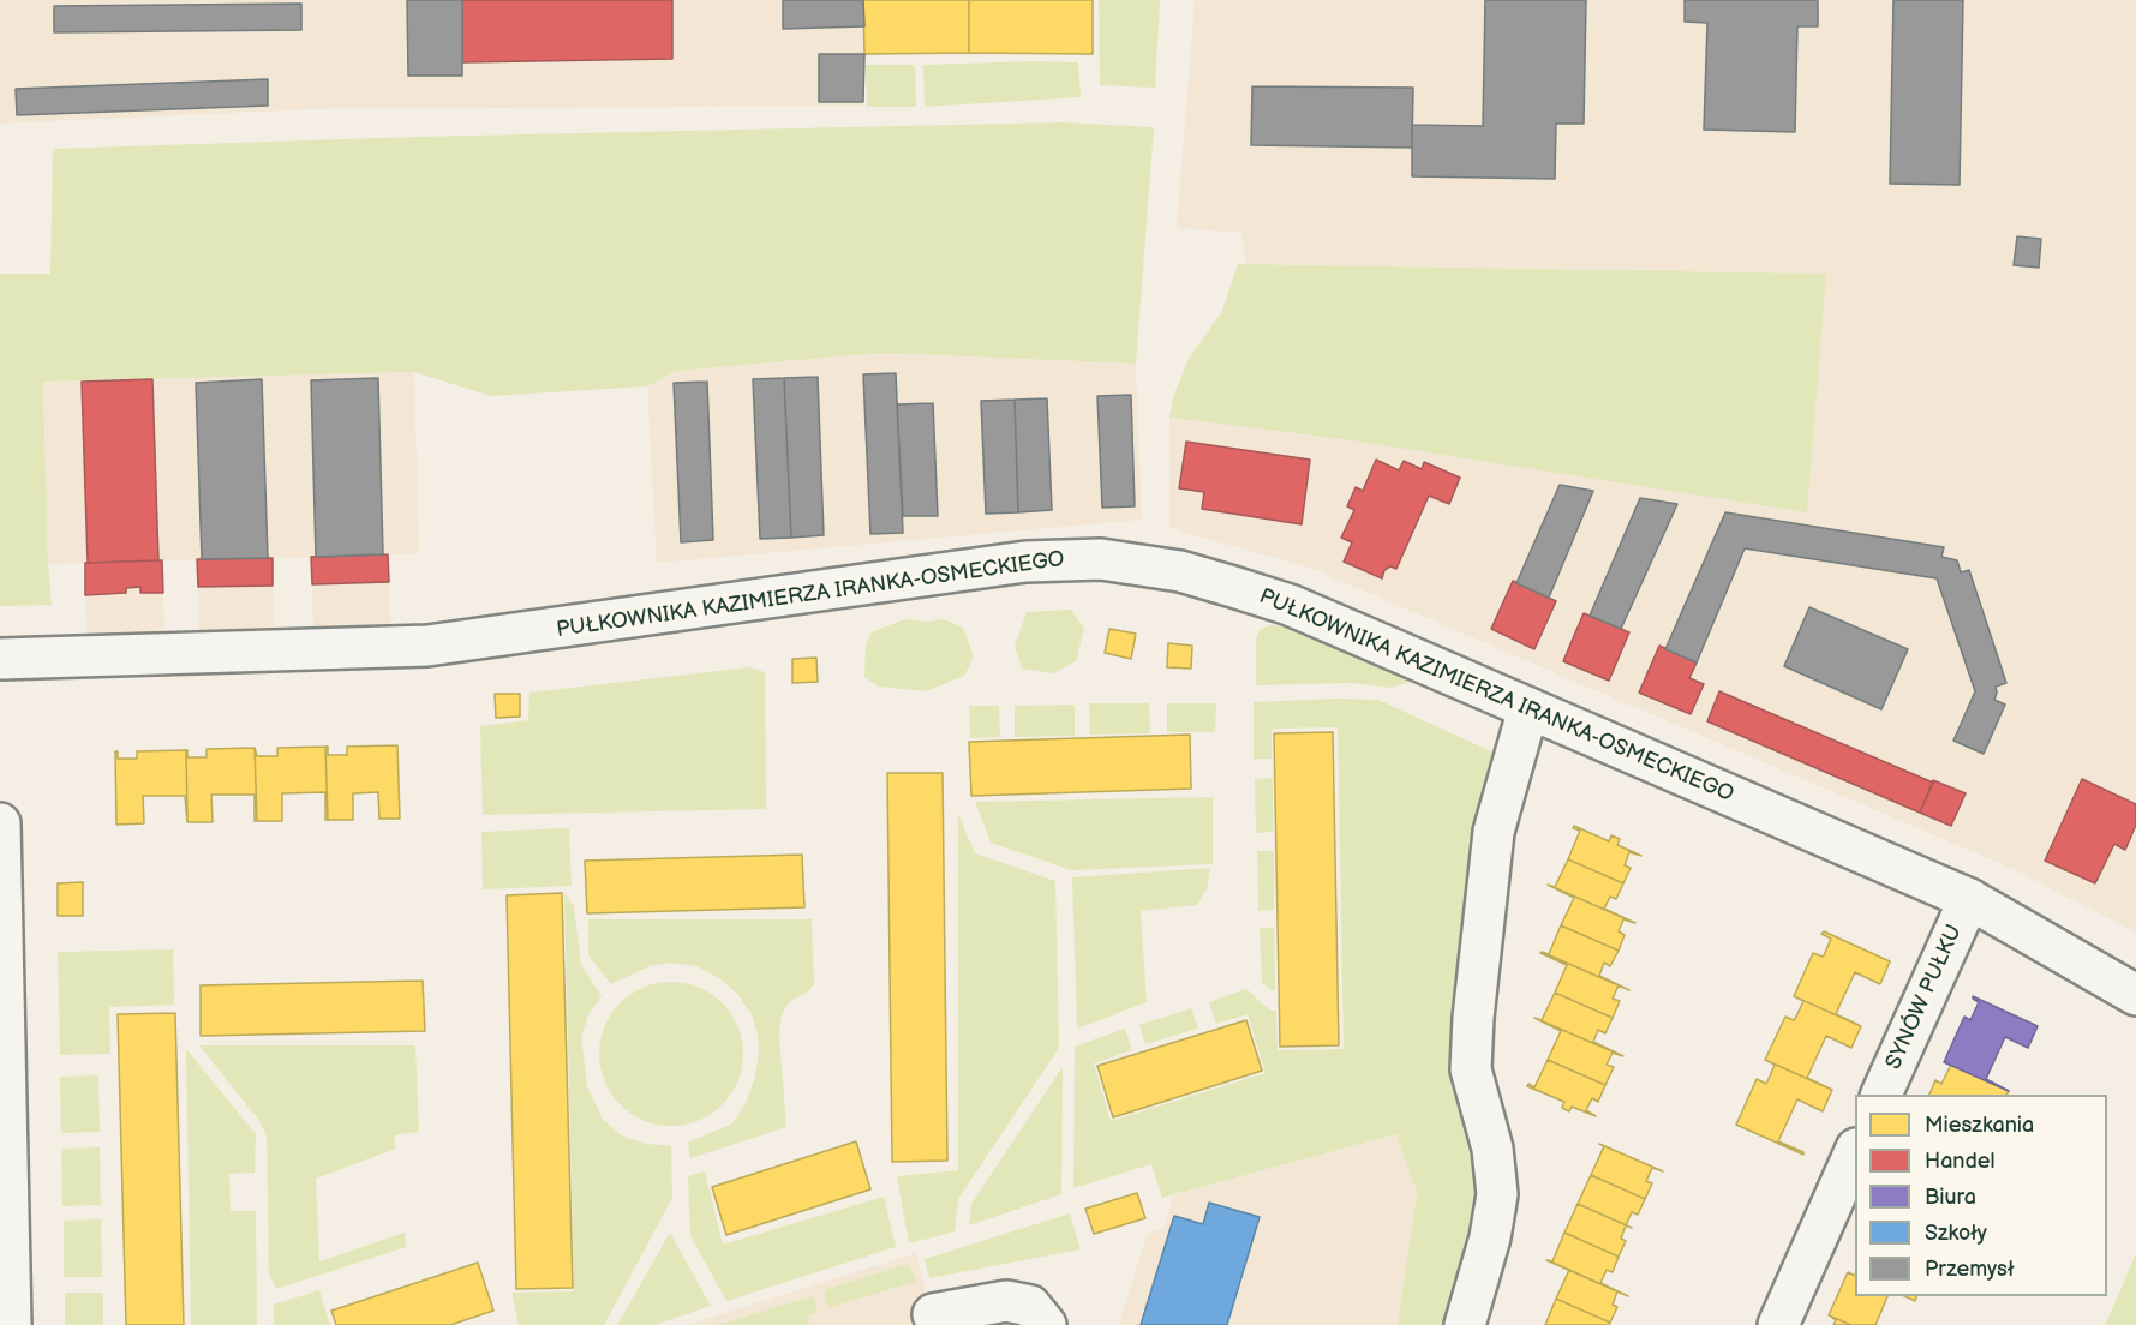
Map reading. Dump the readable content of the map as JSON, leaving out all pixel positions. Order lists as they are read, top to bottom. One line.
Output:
{"streets":{"street":["PUŁKOWNIKA KAZIMIERZA IRANKA-OSMECKIEGO","SYNÓW PUŁKU"]},"crossings":[["PUŁKOWNIKA KAZIMIERZA IRANKA-OSMECKIEGO","SYNÓW PUŁKU"]],"legend":["Mieszkania","Handel","Biura","Szkoły","Przemysł"]}
